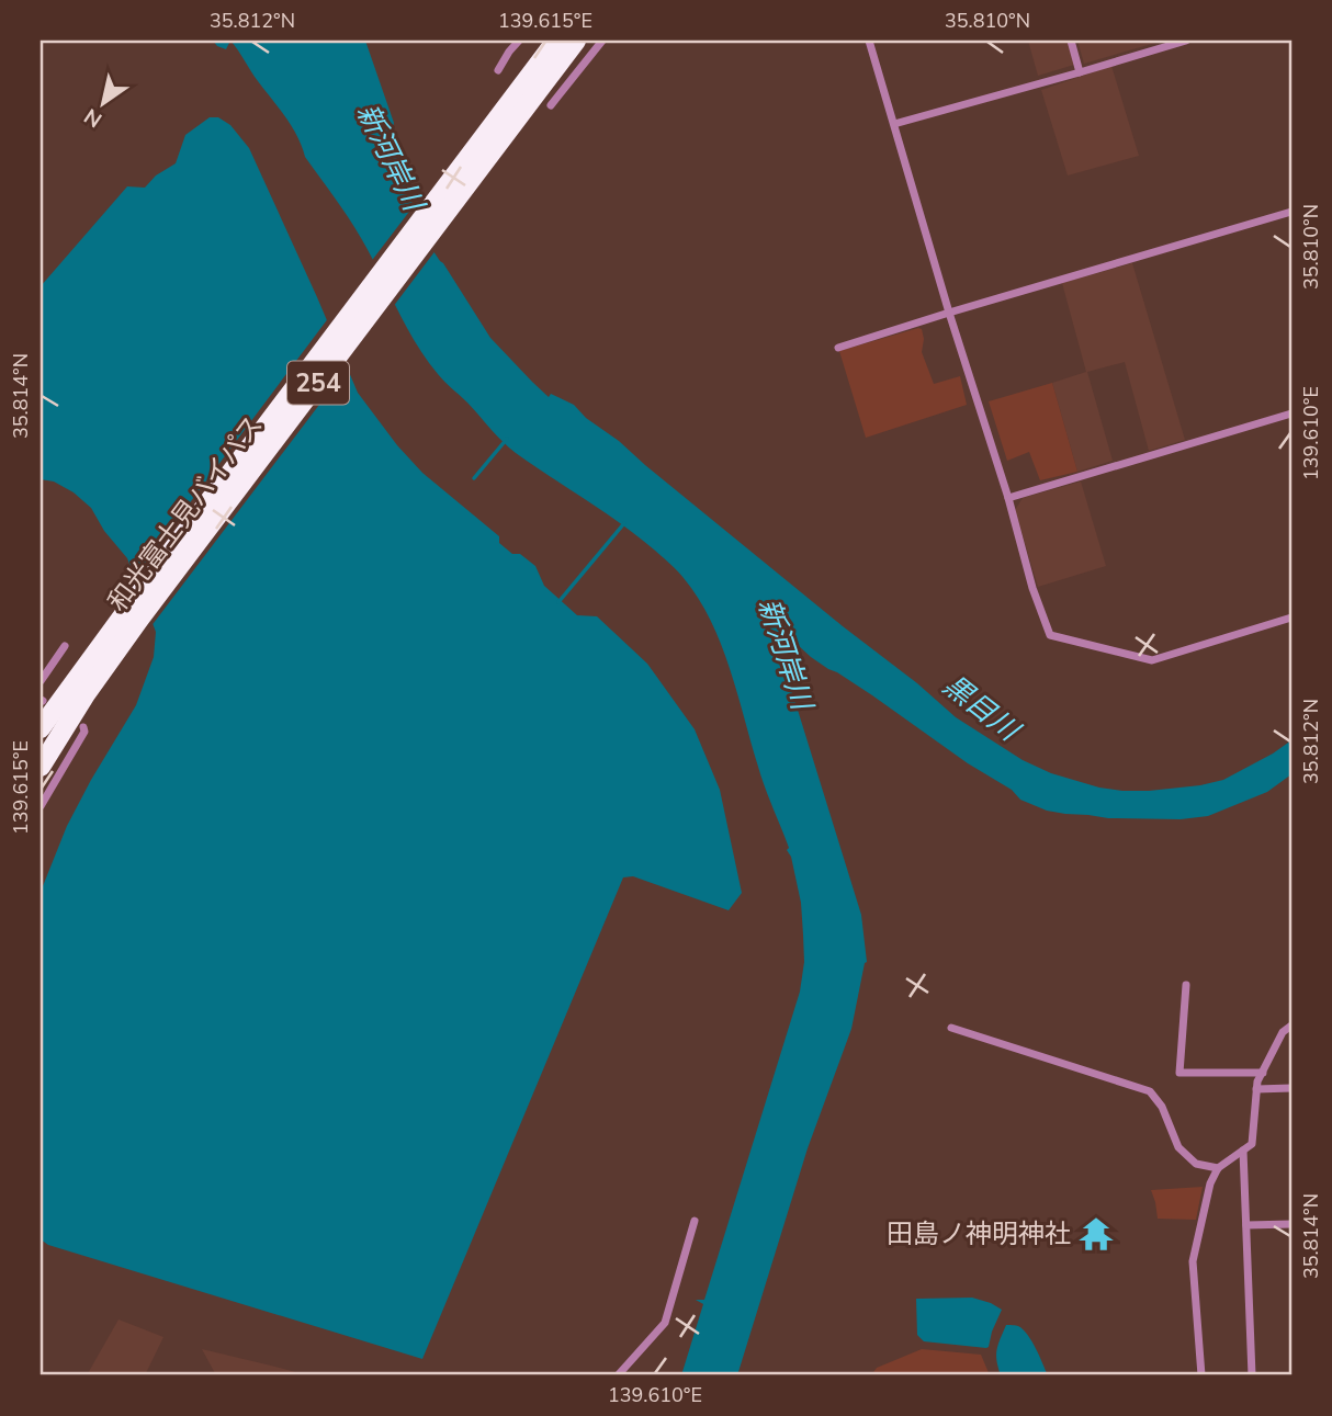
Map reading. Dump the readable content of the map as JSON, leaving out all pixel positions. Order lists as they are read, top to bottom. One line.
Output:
{"streets":{"highway":["254","和光富士見バイパス"]},"water":["新河岸川","黒目川"],"places":{"temple":["田島ノ神明神社"]},"north":"bottom left","coordinates":["35.812°N","139.615°E","35.810°N","35.814°N","139.610°E"]}
